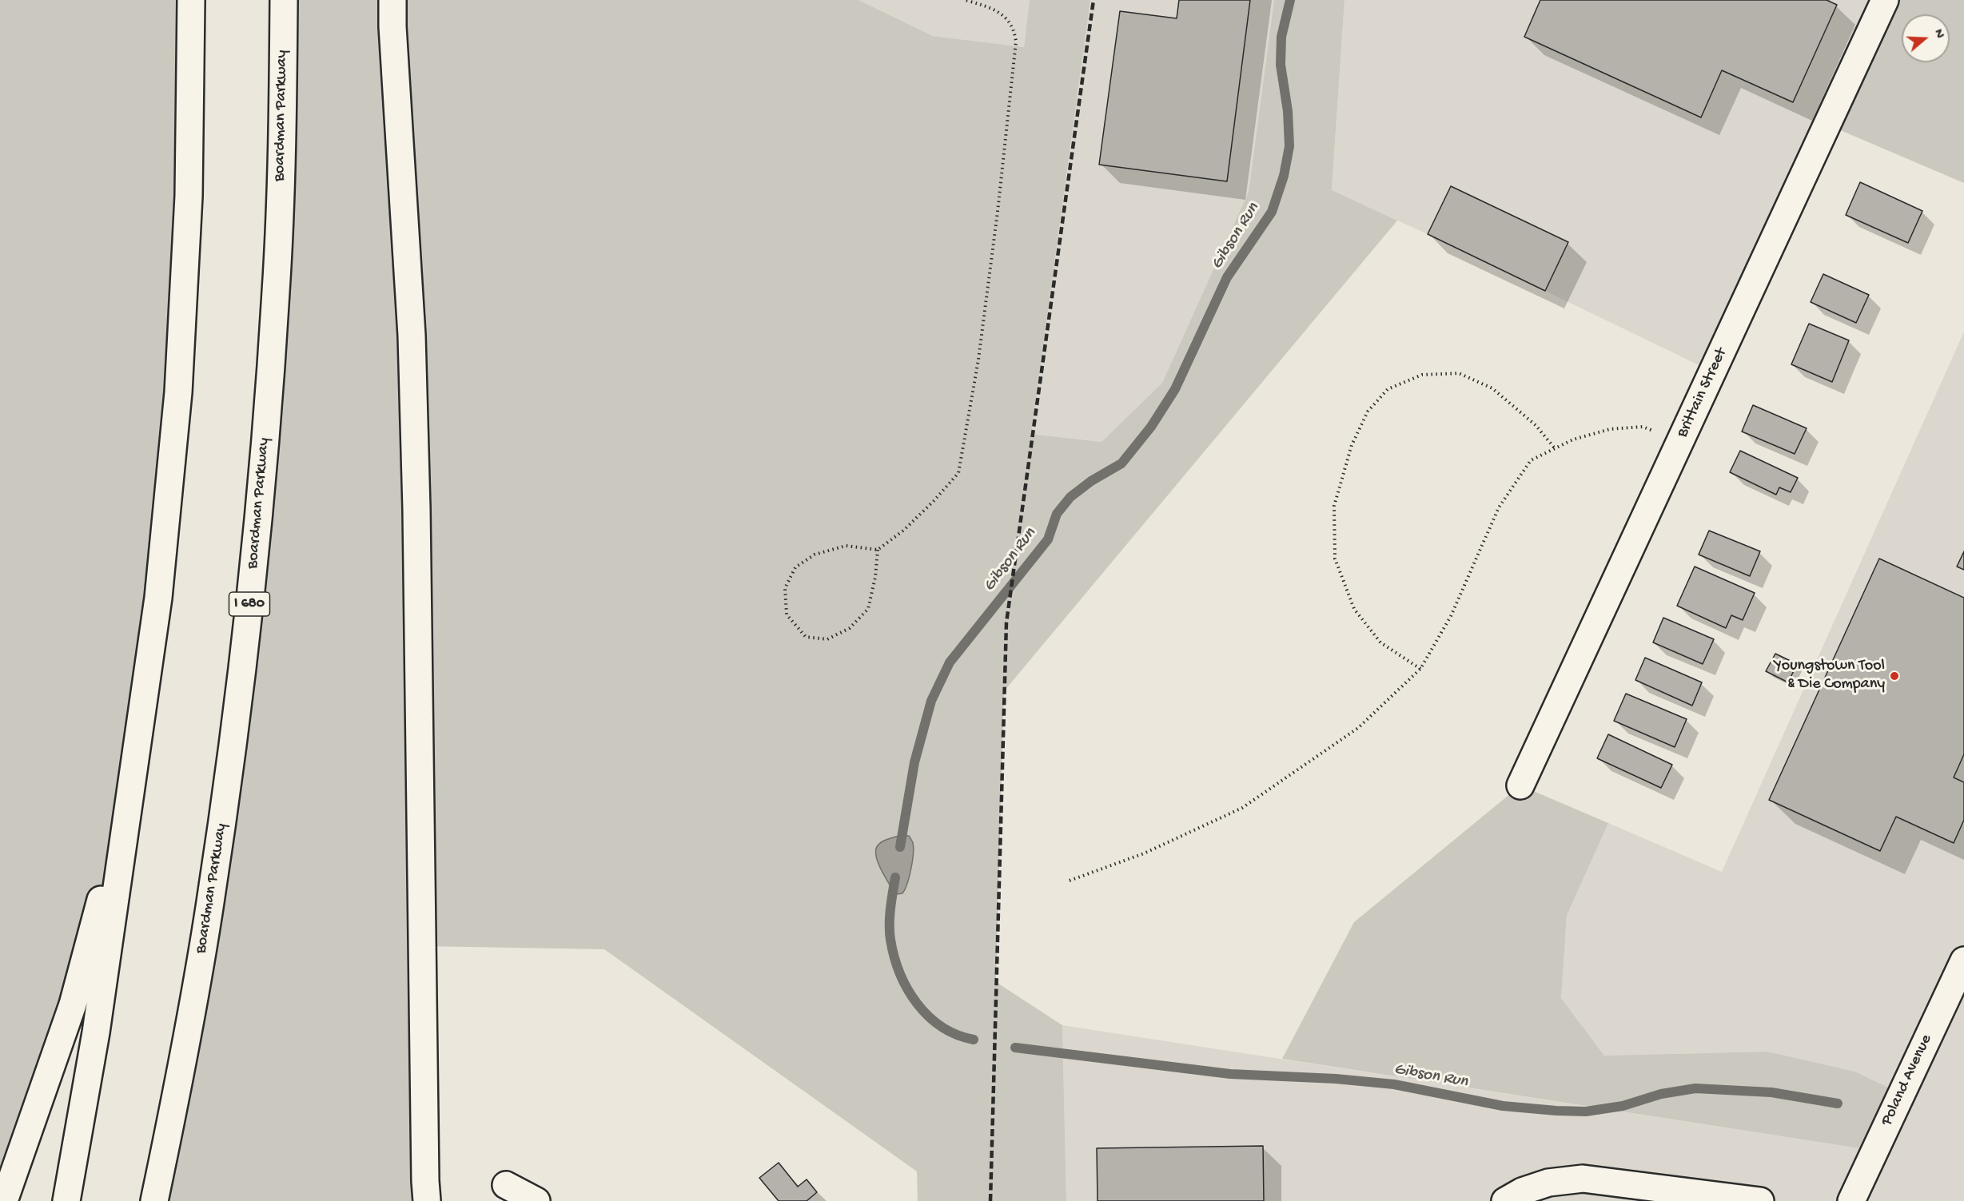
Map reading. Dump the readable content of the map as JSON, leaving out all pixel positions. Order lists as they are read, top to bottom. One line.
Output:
{"streets":{"main road":["Boardman Parkway","Brittain Street","I 680","Poland Avenue"]},"water":["Gibson Run"],"places":["Youngstown Tool & Die Company"],"north":"right"}
